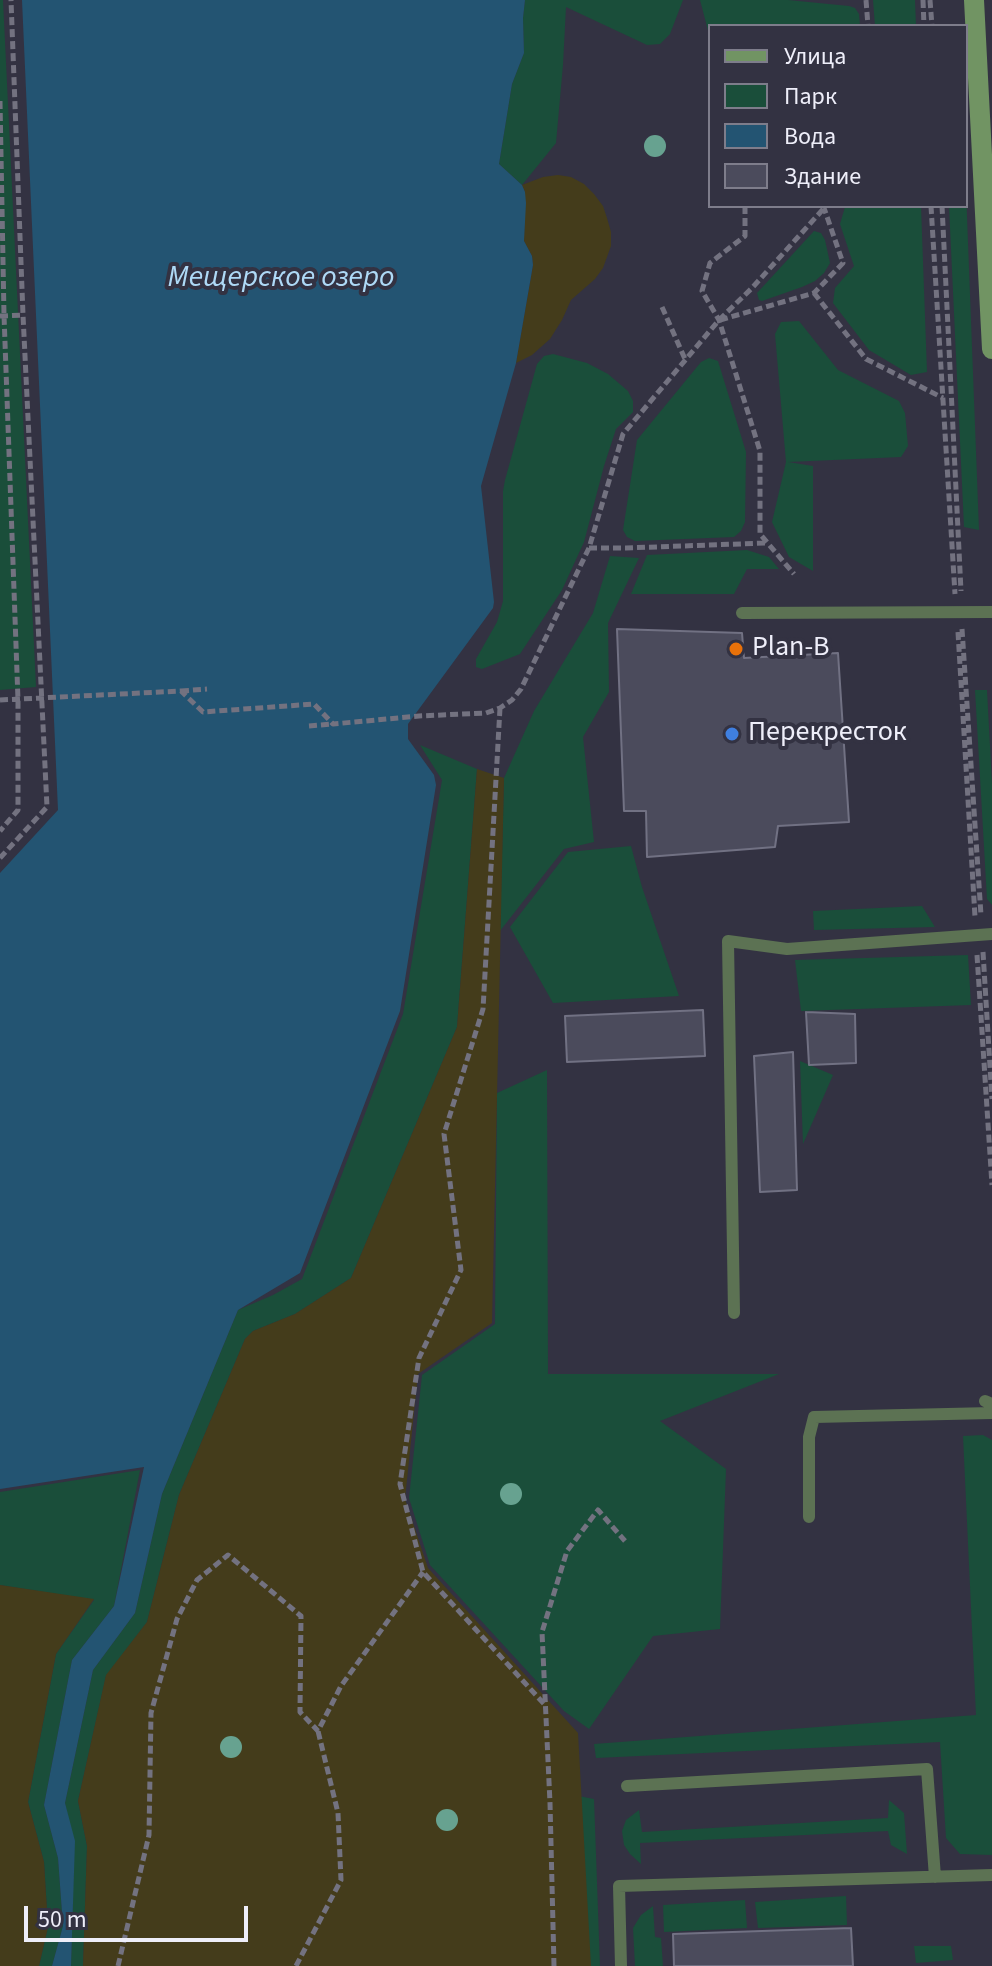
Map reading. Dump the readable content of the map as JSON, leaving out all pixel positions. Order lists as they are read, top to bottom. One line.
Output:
{"water":["Мещерское озеро"],"places":["Plan-B","Перекресток"],"legend":["Улица","Парк","Вода","Здание"],"scale_bar":"50 m"}
